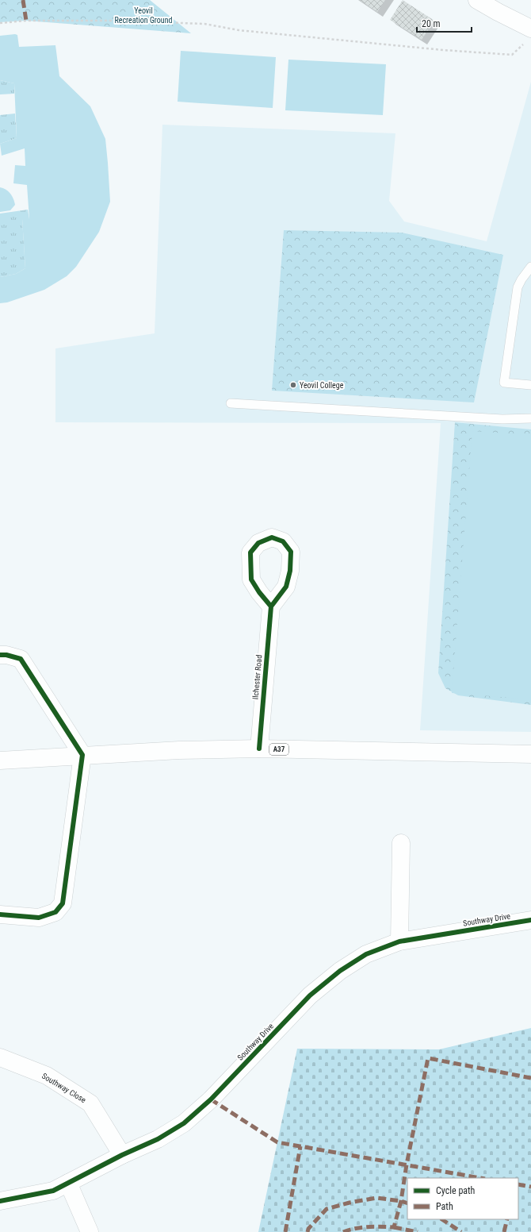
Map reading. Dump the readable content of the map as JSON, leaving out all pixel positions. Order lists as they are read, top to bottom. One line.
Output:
{"streets":{"main road":["Ilchester Road","A37","Southway Drive","Southway Close"]},"crossings":[["Ilchester Road","A37"],["Southway Drive","Southway Close"]],"parks":["Yeovil Recreation Ground"],"places":["Yeovil College"],"legend":["Cycle path","Path"],"scale_bar":"20 m"}
